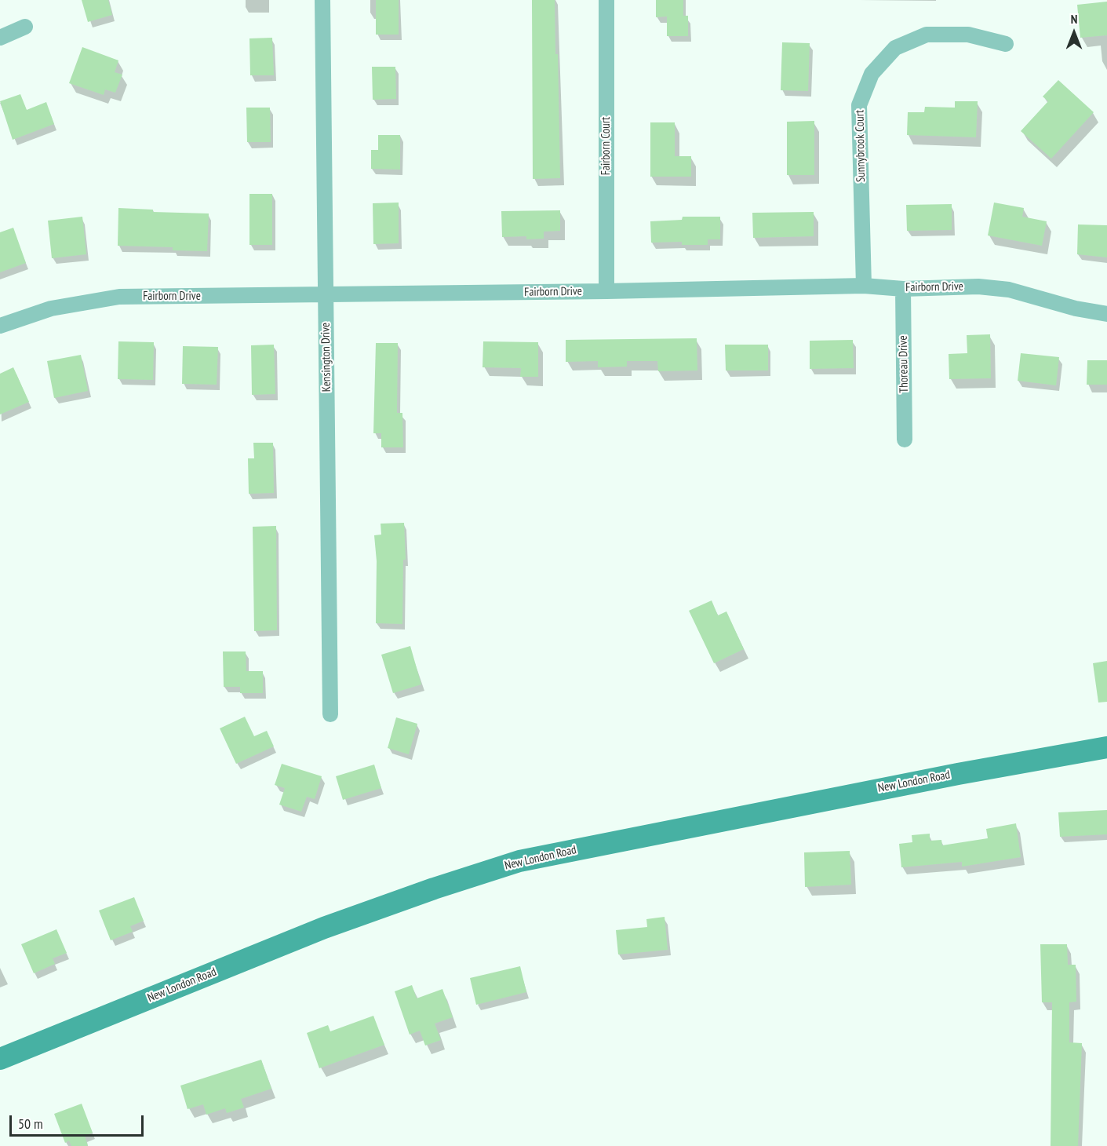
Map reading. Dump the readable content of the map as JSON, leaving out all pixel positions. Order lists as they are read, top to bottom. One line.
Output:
{"streets":{"street":["Fairborn Court","Sunnybrook Court","Fairborn Drive","Kensington Drive","Thoreau Drive","New London Road"]},"crossings":[["Fairborn Court","Fairborn Drive"],["Sunnybrook Court","Fairborn Drive"],["Fairborn Drive","Kensington Drive"],["Fairborn Drive","Thoreau Drive"]],"scale_bar":"50 m","north":"top"}
